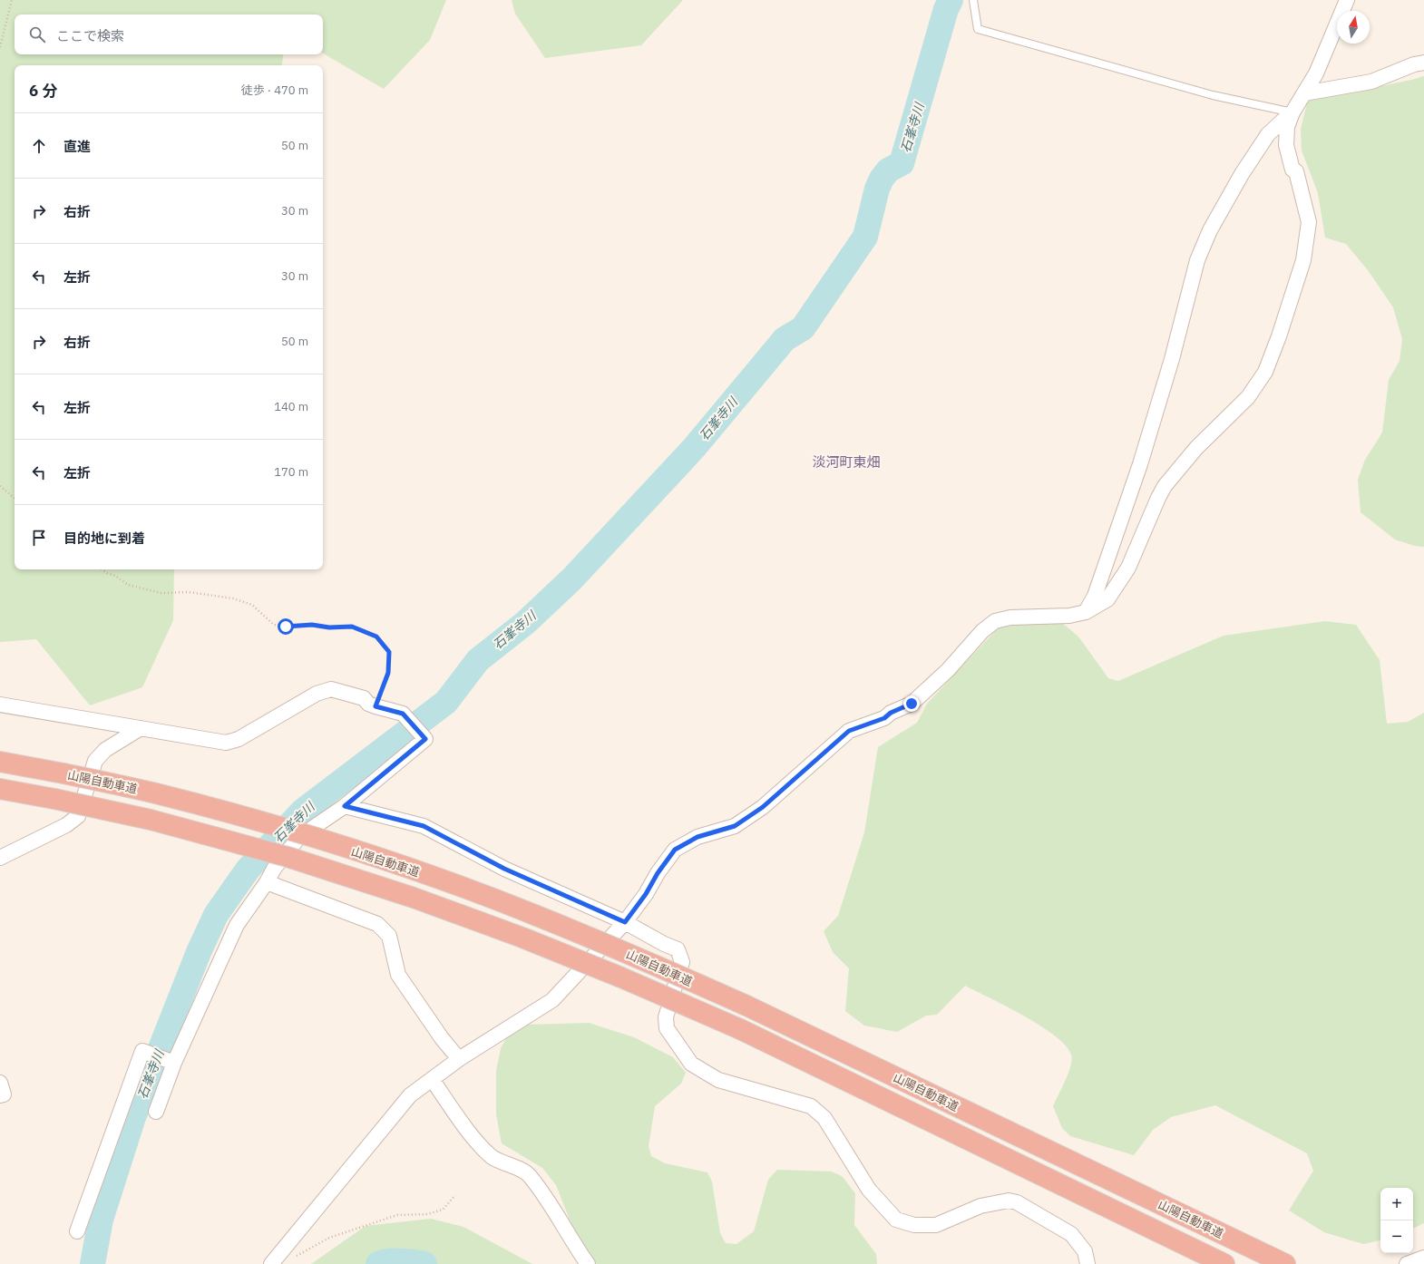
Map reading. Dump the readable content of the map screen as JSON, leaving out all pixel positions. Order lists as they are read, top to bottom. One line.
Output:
{"streets":{"highway":["山陽自動車道"]},"districts":["淡河町東畑"],"water":["石峯寺川"],"north":"top","page":{"search":"ここで検索","heading":["6 分","徒歩 · 470 m"],"list":[["直進","50 m"],["右折","30 m"],["左折","30 m"],["右折","50 m"],["左折","140 m"],["左折","170 m"],"目的地に到着"],"map_buttons":["+","−"]}}
